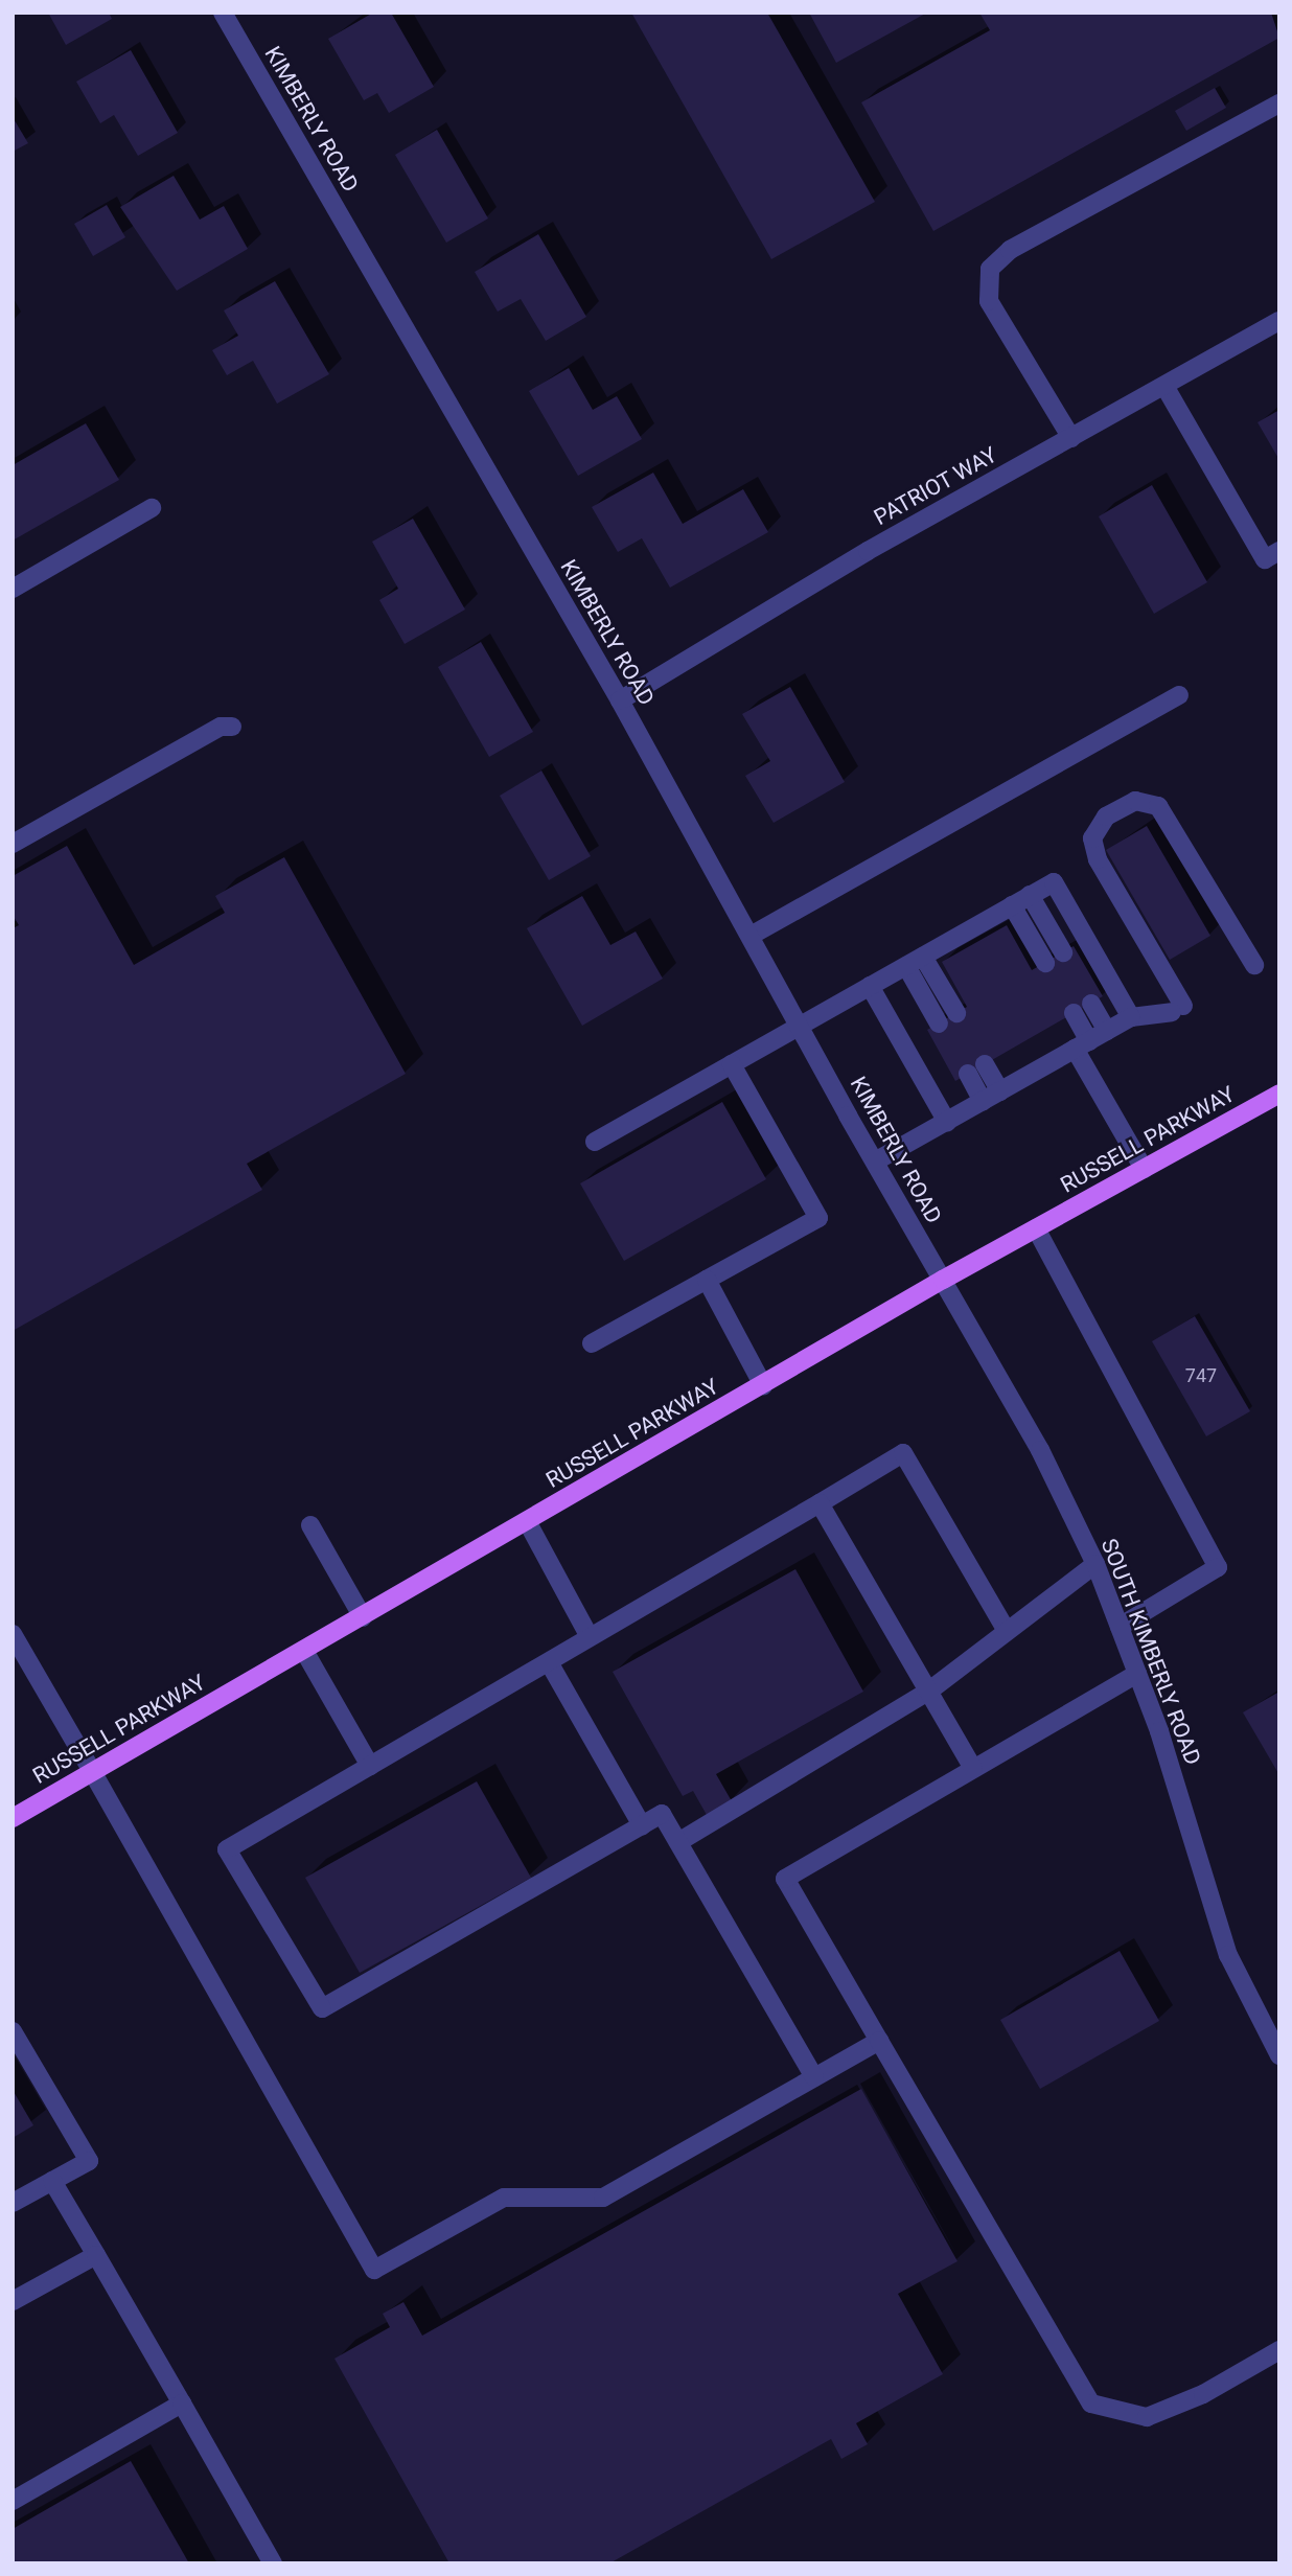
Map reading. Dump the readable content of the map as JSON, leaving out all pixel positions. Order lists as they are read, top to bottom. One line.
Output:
{"streets":{"main road":["RUSSELL PARKWAY"],"street":["KIMBERLY ROAD","PATRIOT WAY","SOUTH KIMBERLY ROAD"]},"crossings":[["KIMBERLY ROAD","PATRIOT WAY"],["KIMBERLY ROAD","RUSSELL PARKWAY"],["KIMBERLY ROAD","SOUTH KIMBERLY ROAD"],["RUSSELL PARKWAY","SOUTH KIMBERLY ROAD"]],"house_numbers":["747"]}
